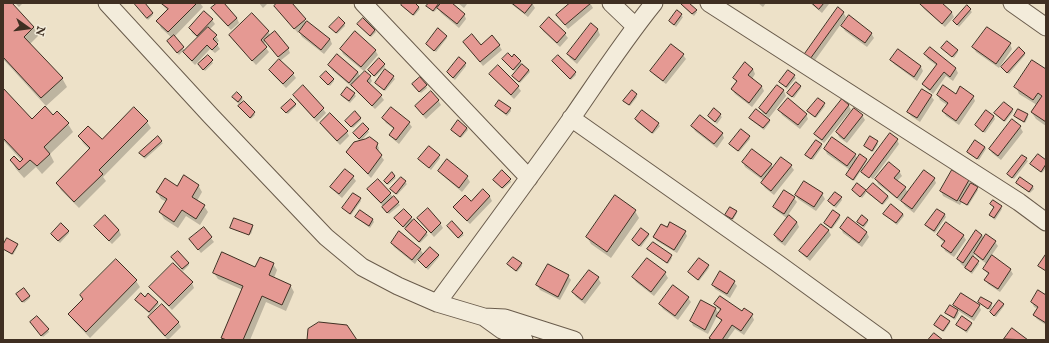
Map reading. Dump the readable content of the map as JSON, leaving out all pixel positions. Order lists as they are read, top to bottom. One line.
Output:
{"north":"right"}
